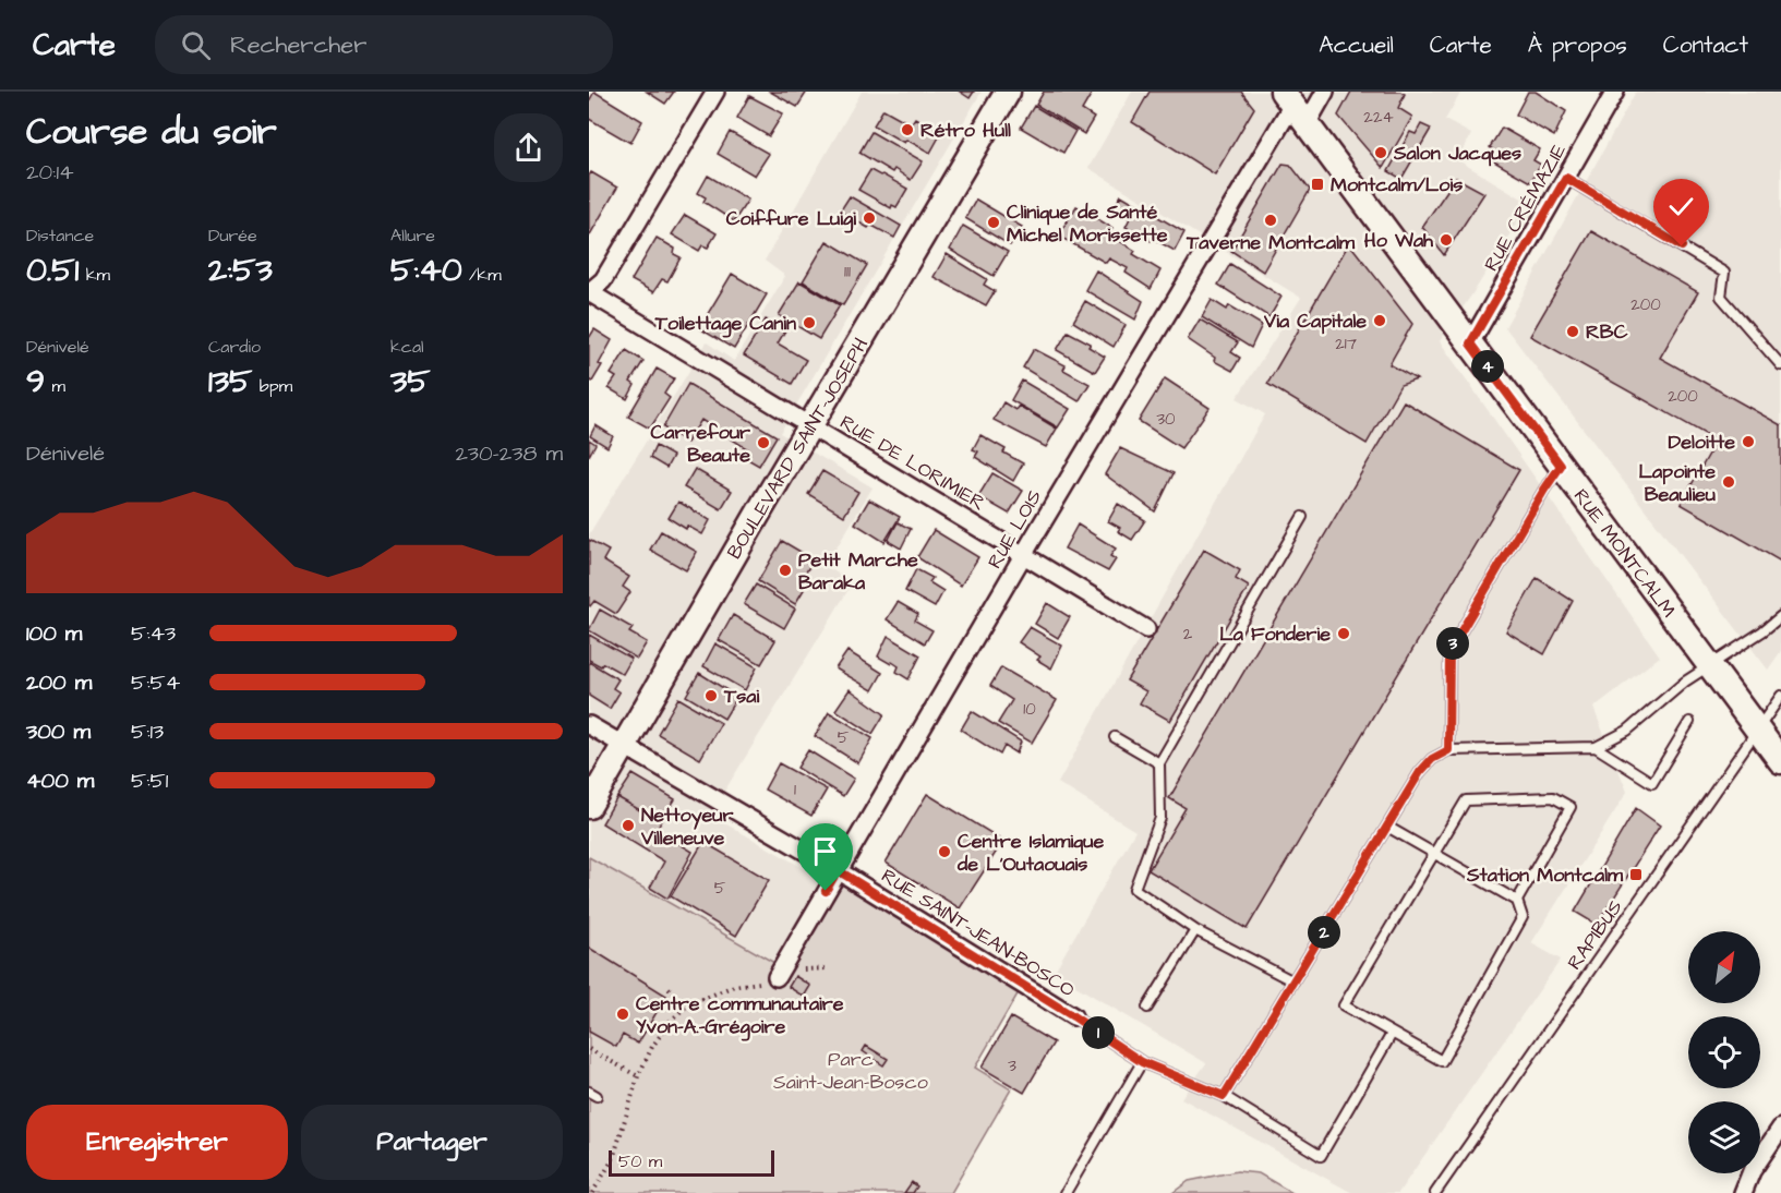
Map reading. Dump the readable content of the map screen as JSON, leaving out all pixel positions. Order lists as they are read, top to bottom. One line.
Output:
{"streets":{"main road":["BOULEVARD SAINT-JOSEPH","RUE MONTCALM"],"street":["RUE CRÉMAZIE","RUE DE LORIMIER","RUE LOIS","RUE SAINT-JEAN-BOSCO"],"lane":["RAPIBUS"]},"crossings":[["RUE CRÉMAZIE","RUE MONTCALM"],["BOULEVARD SAINT-JOSEPH","RUE DE LORIMIER"],["BOULEVARD SAINT-JOSEPH","RUE SAINT-JEAN-BOSCO"],["RUE DE LORIMIER","RUE LOIS"],["RUE LOIS","RUE MONTCALM"],["RUE LOIS","RUE SAINT-JEAN-BOSCO"],["RUE MONTCALM","RAPIBUS"]],"parks":["Parc Saint-Jean-Bosco"],"places":{"other":["Rétro Hull","Salon Jacques","Coiffure Luigi","Taverne Montcalm","Clinique de Santé Michel Morissette","Ho Wah","Via Capitale","Toilettage Canin","RBC","Deloitte","Carrefour Beaute","Lapointe Beaulieu","Petit Marche Baraka","La Fonderie","Tsai","Nettoyeur Villeneuve","Centre Islamique de L'Outaouais","Centre communautaire Yvon-A.-Grégoire"],"transit":["Montcalm/Lois","Station Montcalm"]},"house_numbers":["224","111","200","217","200","30","2","10","5","1","5","3"],"scale_bar":"50 m","north":"top right","page":{"header":"Carte","search":"Rechercher","nav":["Accueil","Carte","À propos","Contact"],"heading":["Course du soir","20:14"],"stats":[["Distance","0.51 km"],["Durée","2:53"],["Allure","5:40 /km"],["Dénivelé","9 m"],["Cardio","135 bpm"],["kcal","35"]],"pins":["4","3","2","1"],"chart":["Dénivelé","230–238 m"],"list":[{"name":"100 m","note":"5:43"},{"name":"200 m","note":"5:54"},{"name":"300 m","note":"5:13"},{"name":"400 m","note":"5:51"}],"buttons":["Enregistrer","Partager"],"scale":"50 m"}}
